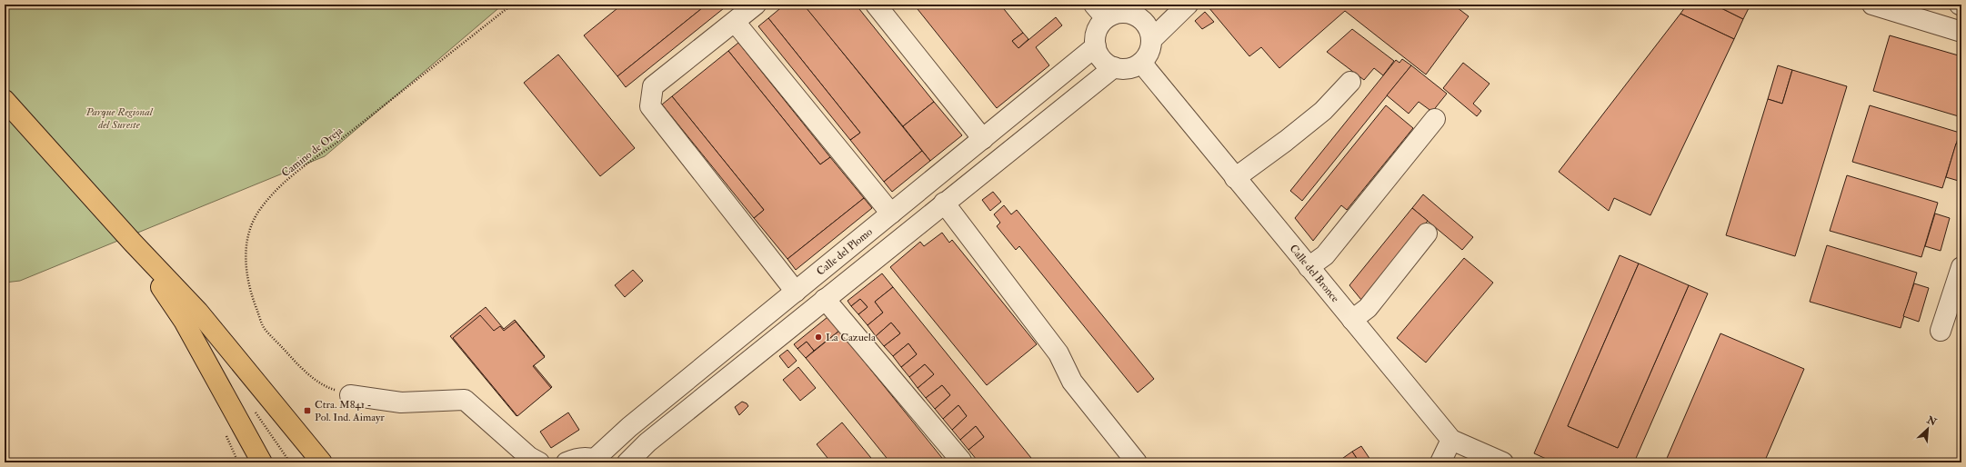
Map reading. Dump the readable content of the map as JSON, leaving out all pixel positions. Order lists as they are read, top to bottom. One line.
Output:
{"streets":{"street":["Calle del Plomo","Calle del Bronce"],"path":["Camino de Oreja"]},"crossings":[["Calle del Plomo","Calle del Bronce"]],"parks":["Parque Regional del Sureste"],"places":{"other":["La Cazuela"],"transit":["Ctra. M841 - Pol. Ind. Aimayr"]},"north":"top right"}
